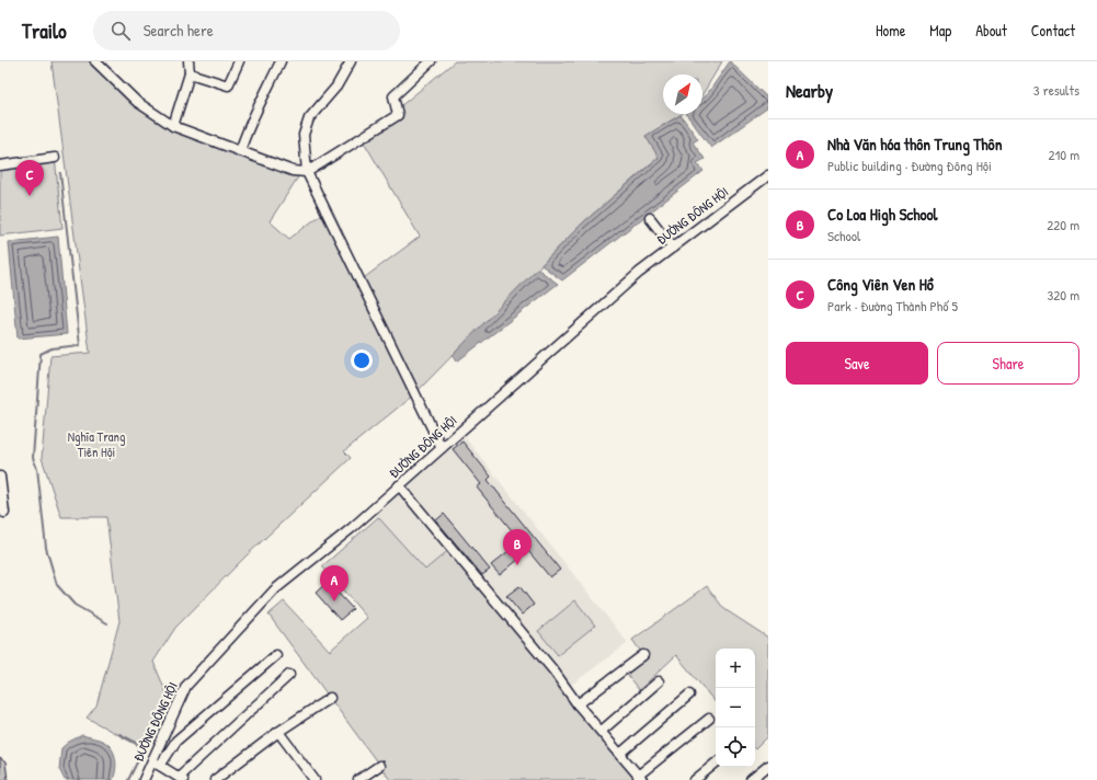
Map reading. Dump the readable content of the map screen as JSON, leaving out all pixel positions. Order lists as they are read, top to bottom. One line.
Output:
{"streets":{"street":["ĐƯỜNG ĐÔNG HỘI"]},"parks":["Nghĩa Trang Tiên Hội"],"north":"top right","page":{"header":"Trailo","search":"Search here","nav":["Home","Map","About","Contact"],"heading":["Nearby","3 results"],"list":[{"mark":"A","name":"Nhà Văn hóa thôn Trung Thôn","note":"Public building · Đường Đông Hội","value":"210 m"},{"mark":"B","name":"Co Loa High School","note":"School","value":"220 m"},{"mark":"C","name":"Công Viên Ven Hồ","note":"Park · Đường Thành Phố 5","value":"320 m"}],"pins":["C","B","A"],"buttons":["Save","Share"],"map_buttons":["+","−"]}}
